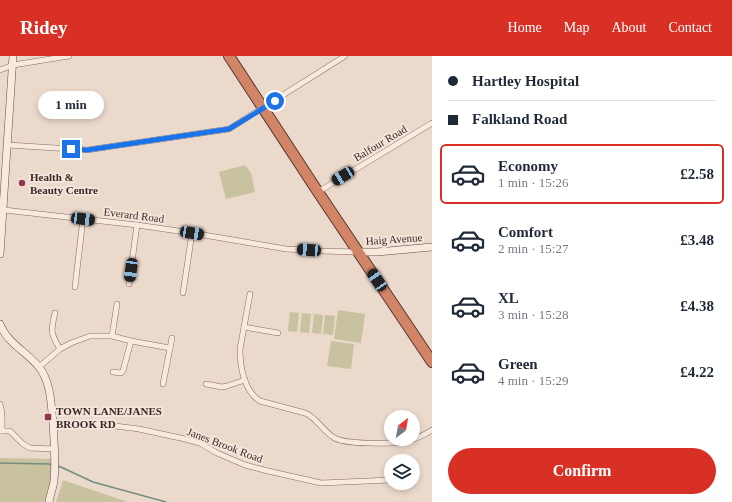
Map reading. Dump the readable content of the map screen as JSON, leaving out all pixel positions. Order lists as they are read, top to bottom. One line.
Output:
{"streets":{"street":["Balfour Road","Everard Road","Haig Avenue","Janes Brook Road"]},"crossings":[["Everard Road","Haig Avenue"]],"places":{"other":["Health & Beauty Centre"],"transit":["TOWN LANE/JANES BROOK RD"]},"north":"top right","page":{"header":"Ridey","nav":["Home","Map","About","Contact"],"banner":["Hartley Hospital","Falkland Road"],"bubble":"1 min","list":[{"name":"Economy","note":"1 min · 15:26","value":"£2.58"},{"name":"Comfort","note":"2 min · 15:27","value":"£3.48"},{"name":"XL","note":"3 min · 15:28","value":"£4.38"},{"name":"Green","note":"4 min · 15:29","value":"£4.22"}],"buttons":"Confirm"}}
